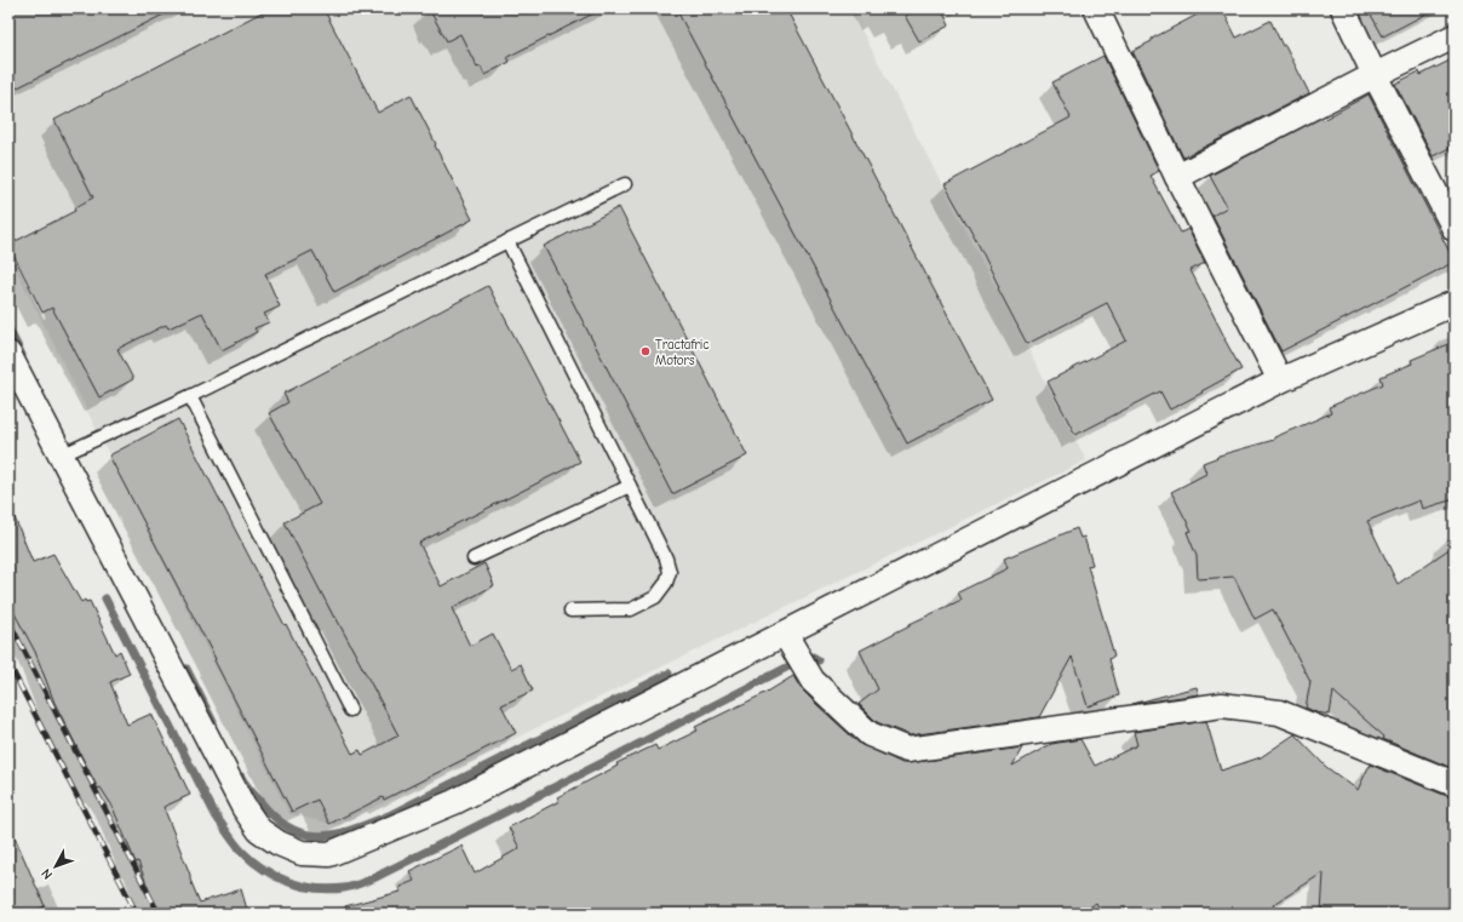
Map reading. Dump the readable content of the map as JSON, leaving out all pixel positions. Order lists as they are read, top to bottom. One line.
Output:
{"places":["Tractafric Motors"],"north":"bottom left"}
